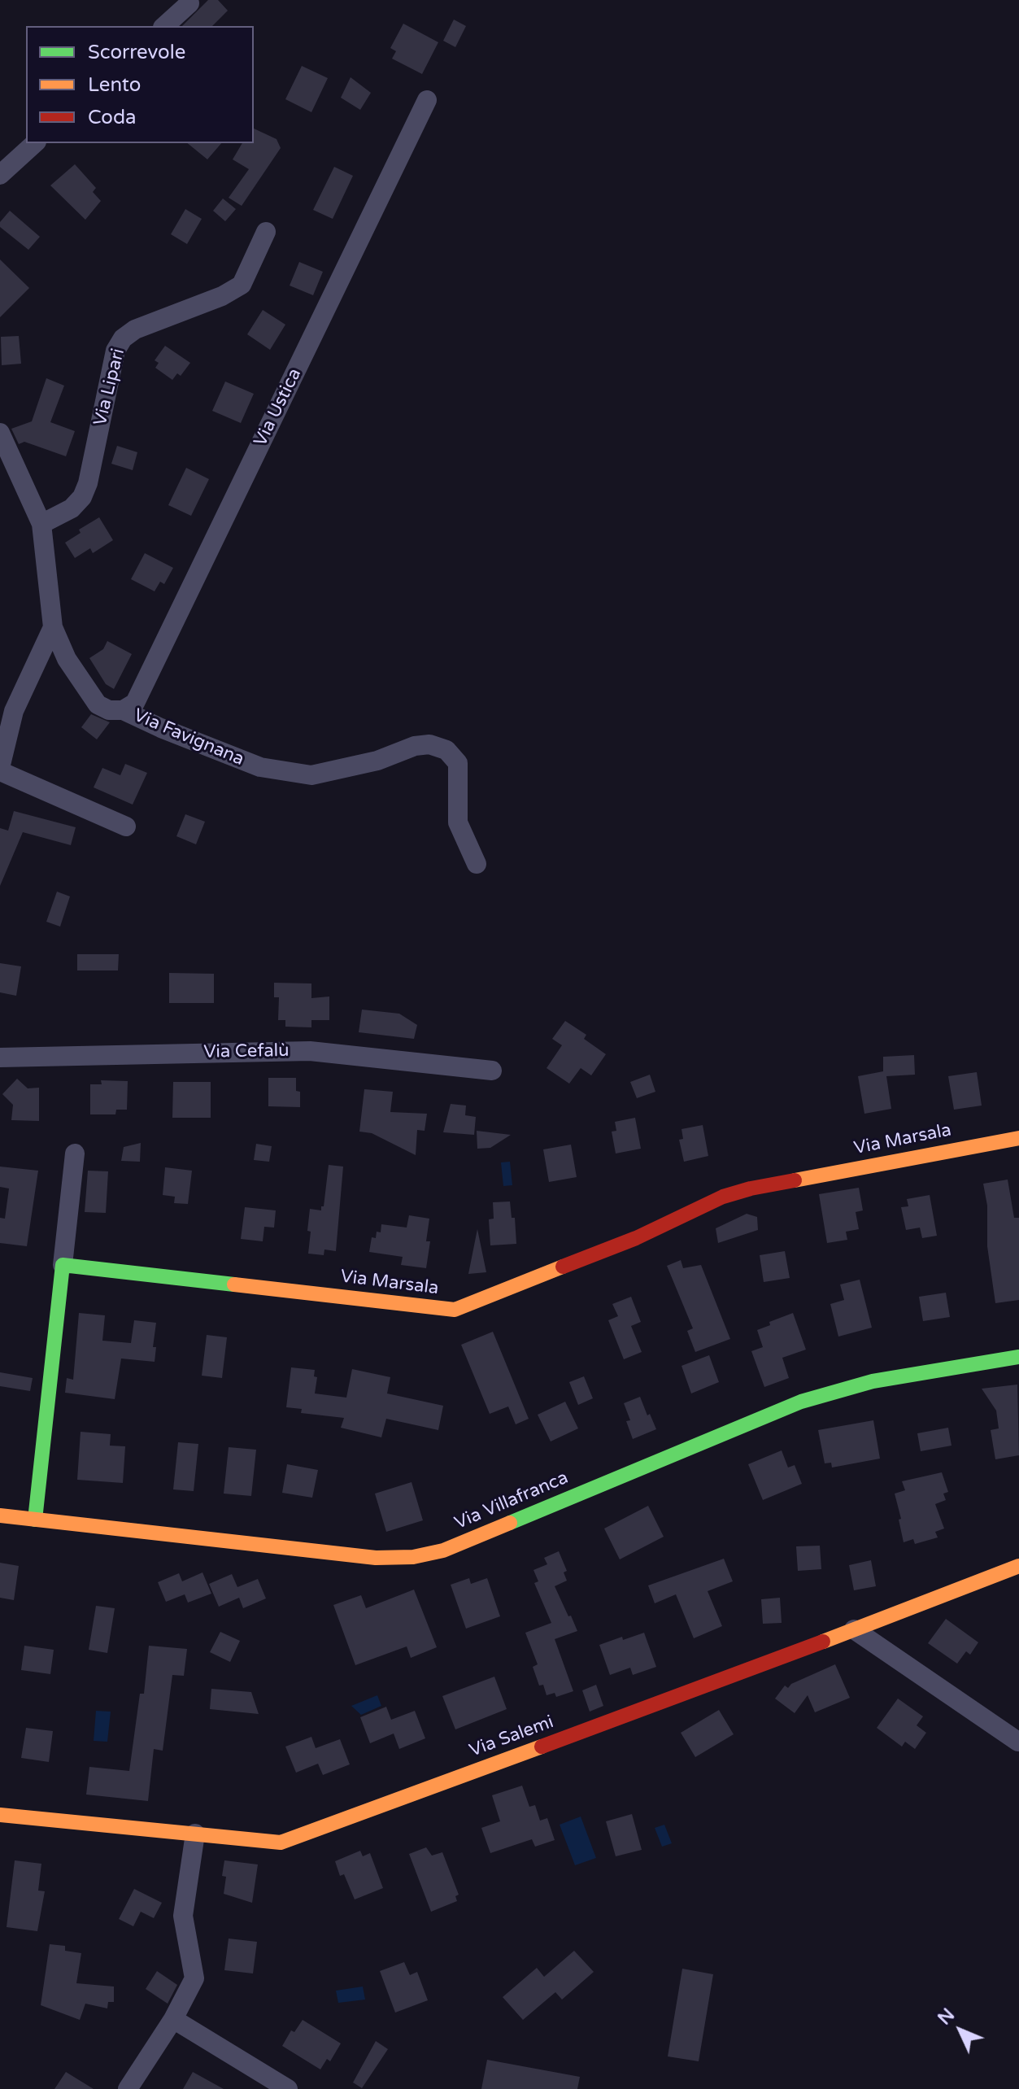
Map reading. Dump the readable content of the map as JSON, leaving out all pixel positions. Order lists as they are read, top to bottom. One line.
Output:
{"streets":{"street":["Via Lipari","Via Ustica","Via Favignana","Via Cefalù","Via Marsala","Via Villafranca","Via Salemi"]},"crossings":[["Via Lipari","Via Favignana"],["Via Ustica","Via Favignana"]],"legend":["Scorrevole","Lento","Coda"],"north":"top left"}
